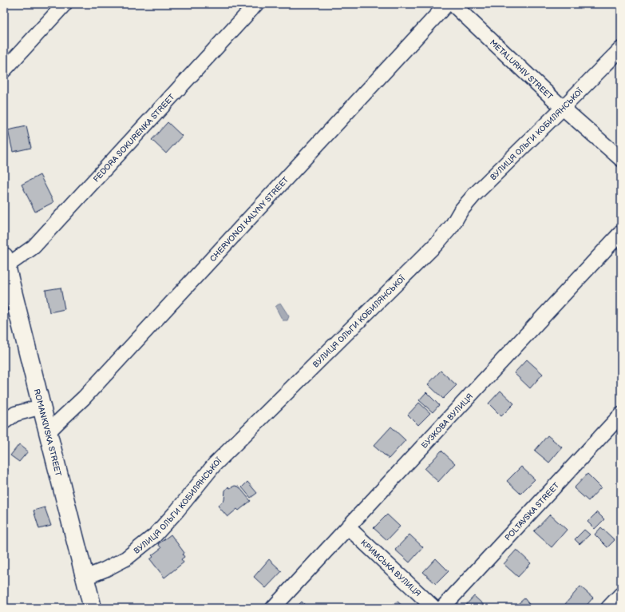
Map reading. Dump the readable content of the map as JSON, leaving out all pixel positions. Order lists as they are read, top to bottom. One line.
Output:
{"streets":{"main road":["ROMANKIVSKA STREET"],"street":["METALURHIV STREET","ВУЛИЦЯ ОЛЬГИ КОБИЛЯНСЬКОЇ","FEDORA SOKURENKA STREET","CHERVONOI KALYNY STREET","БУЗКОВА ВУЛИЦЯ","POLTAVSKA STREET","КРИМСЬКА ВУЛИЦЯ"]},"crossings":[["METALURHIV STREET","ВУЛИЦЯ ОЛЬГИ КОБИЛЯНСЬКОЇ"],["ВУЛИЦЯ ОЛЬГИ КОБИЛЯНСЬКОЇ","ROMANKIVSKA STREET"],["FEDORA SOKURENKA STREET","ROMANKIVSKA STREET"],["CHERVONOI KALYNY STREET","ROMANKIVSKA STREET"],["БУЗКОВА ВУЛИЦЯ","КРИМСЬКА ВУЛИЦЯ"]]}
